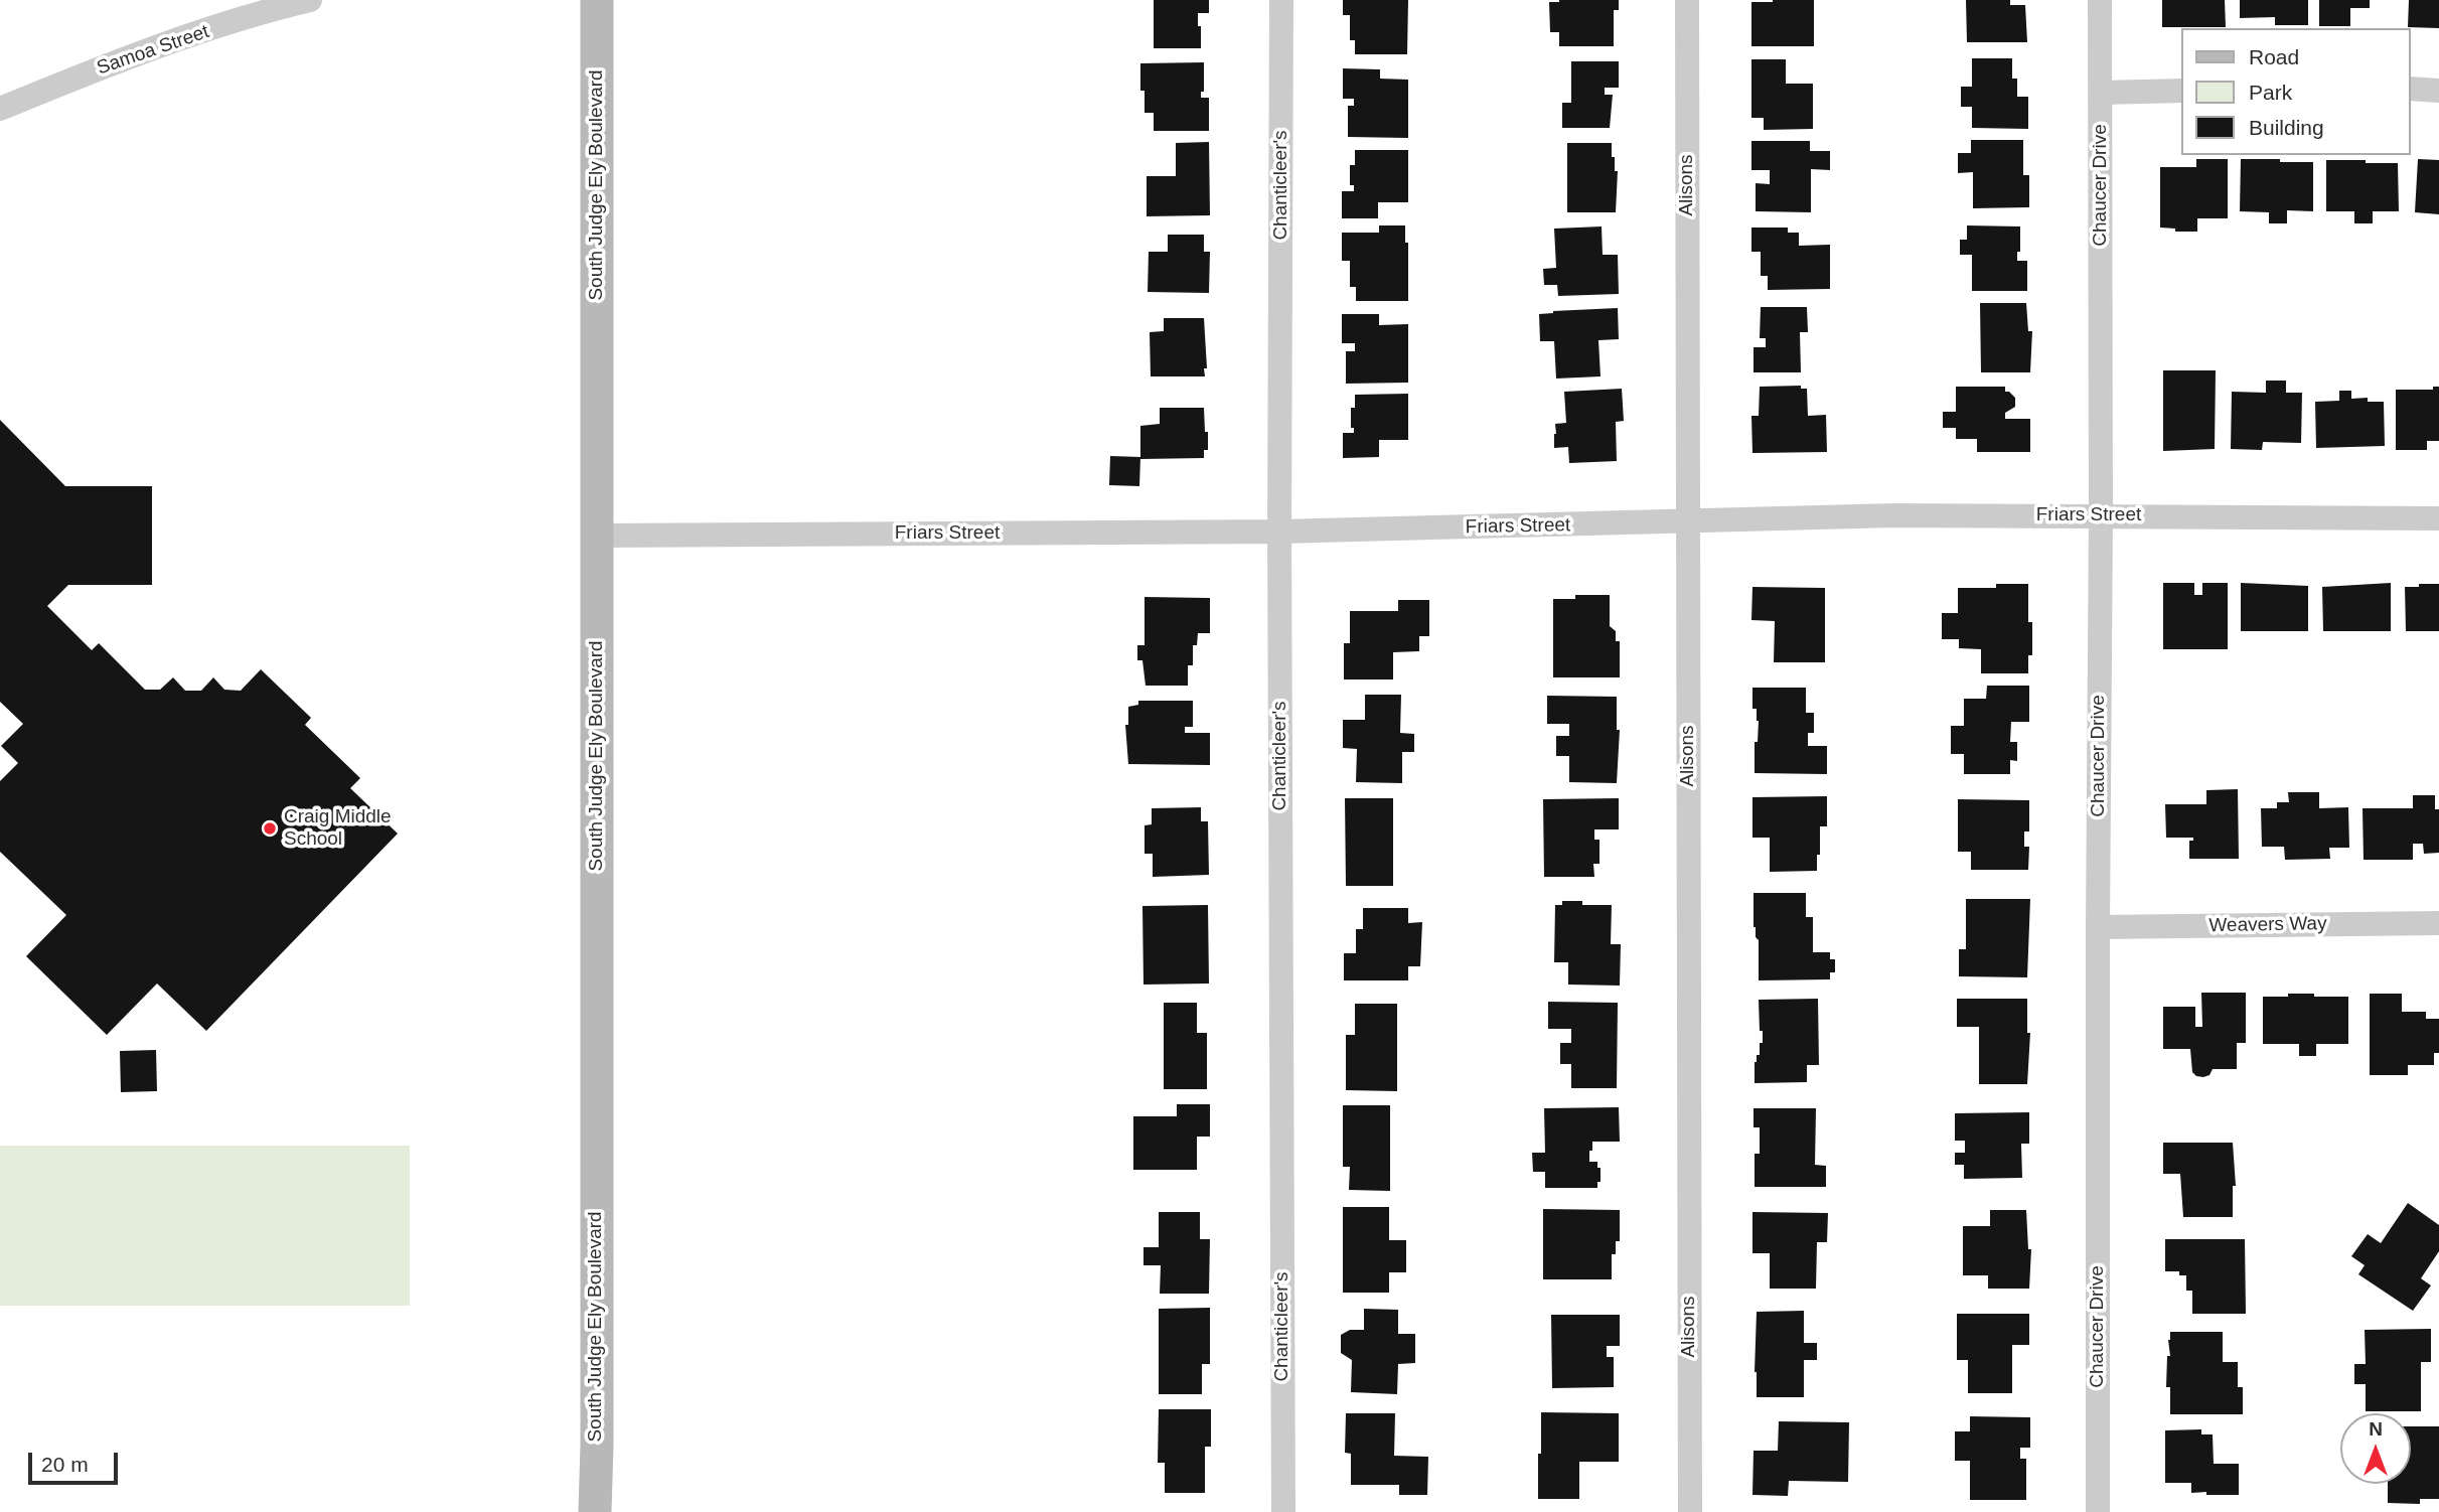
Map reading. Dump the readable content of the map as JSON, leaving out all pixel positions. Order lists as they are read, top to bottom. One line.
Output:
{"streets":{"main road":["South Judge Ely Boulevard"],"street":["Samoa Street","Chanticleer's","Alisons","Chaucer Drive","Friars Street","Weavers Way"]},"crossings":[["South Judge Ely Boulevard","Friars Street"],["Chanticleer's","Friars Street"],["Alisons","Friars Street"],["Chaucer Drive","Friars Street"],["Chaucer Drive","Weavers Way"]],"places":["Craig Middle School"],"legend":["Road","Park","Building"],"scale_bar":"20 m","north":"top"}
